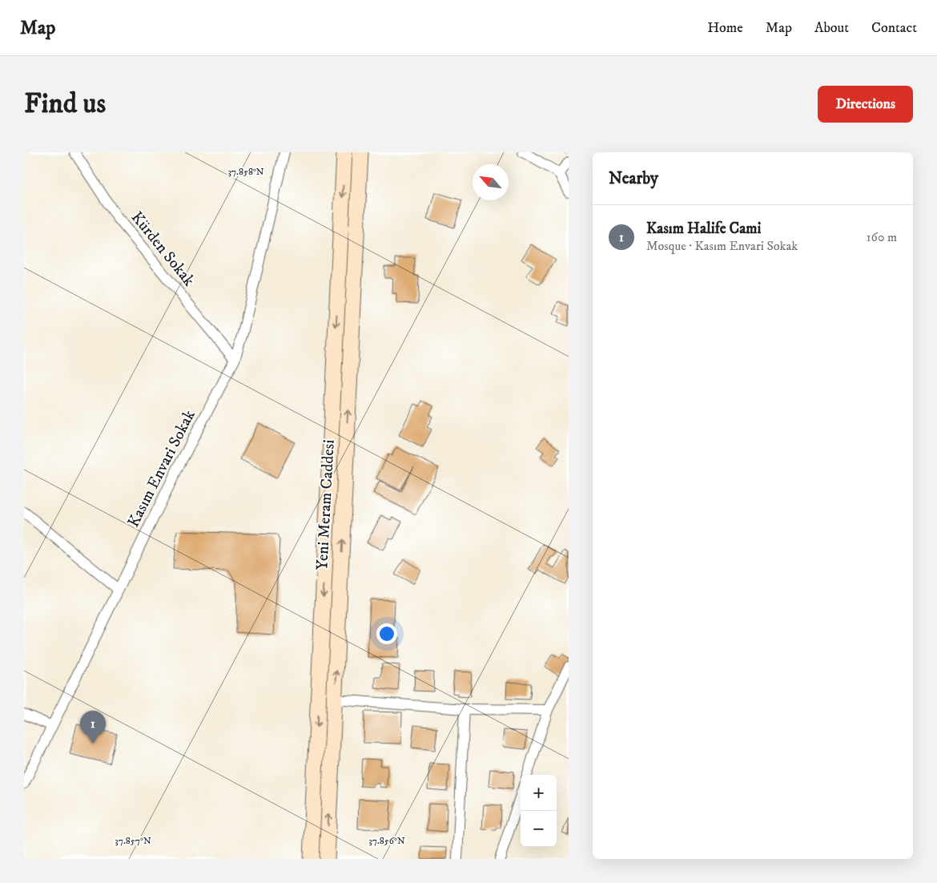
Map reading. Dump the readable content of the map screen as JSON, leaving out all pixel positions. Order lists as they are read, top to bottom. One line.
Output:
{"streets":{"main road":["Yeni Meram Caddesi"],"street":["Kürden Sokak","Kasım Envari Sokak"]},"crossings":[["Kürden Sokak","Kasım Envari Sokak"]],"north":"top left","page":{"header":"Map","nav":["Home","Map","About","Contact"],"buttons":"Directions","title":"Find us","heading":"Nearby","list":[{"mark":"1","name":"Kasım Halife Cami","note":"Mosque · Kasım Envari Sokak","value":"160 m"}],"pins":"1","map_buttons":["+","−"]},"coordinates":["37.858°N","37.857°N","37.856°N"]}
